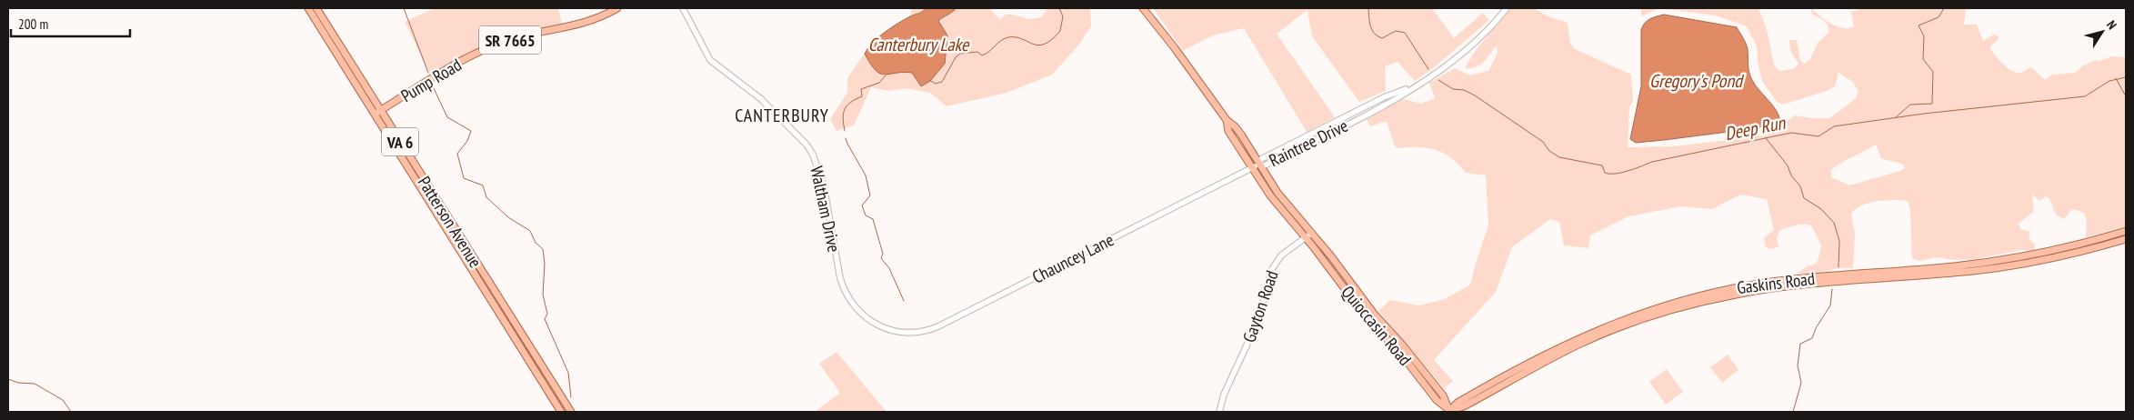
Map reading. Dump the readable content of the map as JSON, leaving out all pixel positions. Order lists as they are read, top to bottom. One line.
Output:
{"streets":{"main road":["SR 7665","Pump Road","VA 6","Patterson Avenue","Gaskins Road","Quioccasin Road"],"street":["Raintree Drive","Waltham Drive","Chauncey Lane","Gayton Road"]},"crossings":[["Pump Road","Patterson Avenue"],["Raintree Drive","Chauncey Lane"],["Waltham Drive","Chauncey Lane"],["Gaskins Road","Quioccasin Road"],["Gayton Road","Quioccasin Road"]],"districts":["CANTERBURY"],"water":["Canterbury Lake","Gregory's Pond","Deep Run"],"scale_bar":"200 m","north":"top right"}
